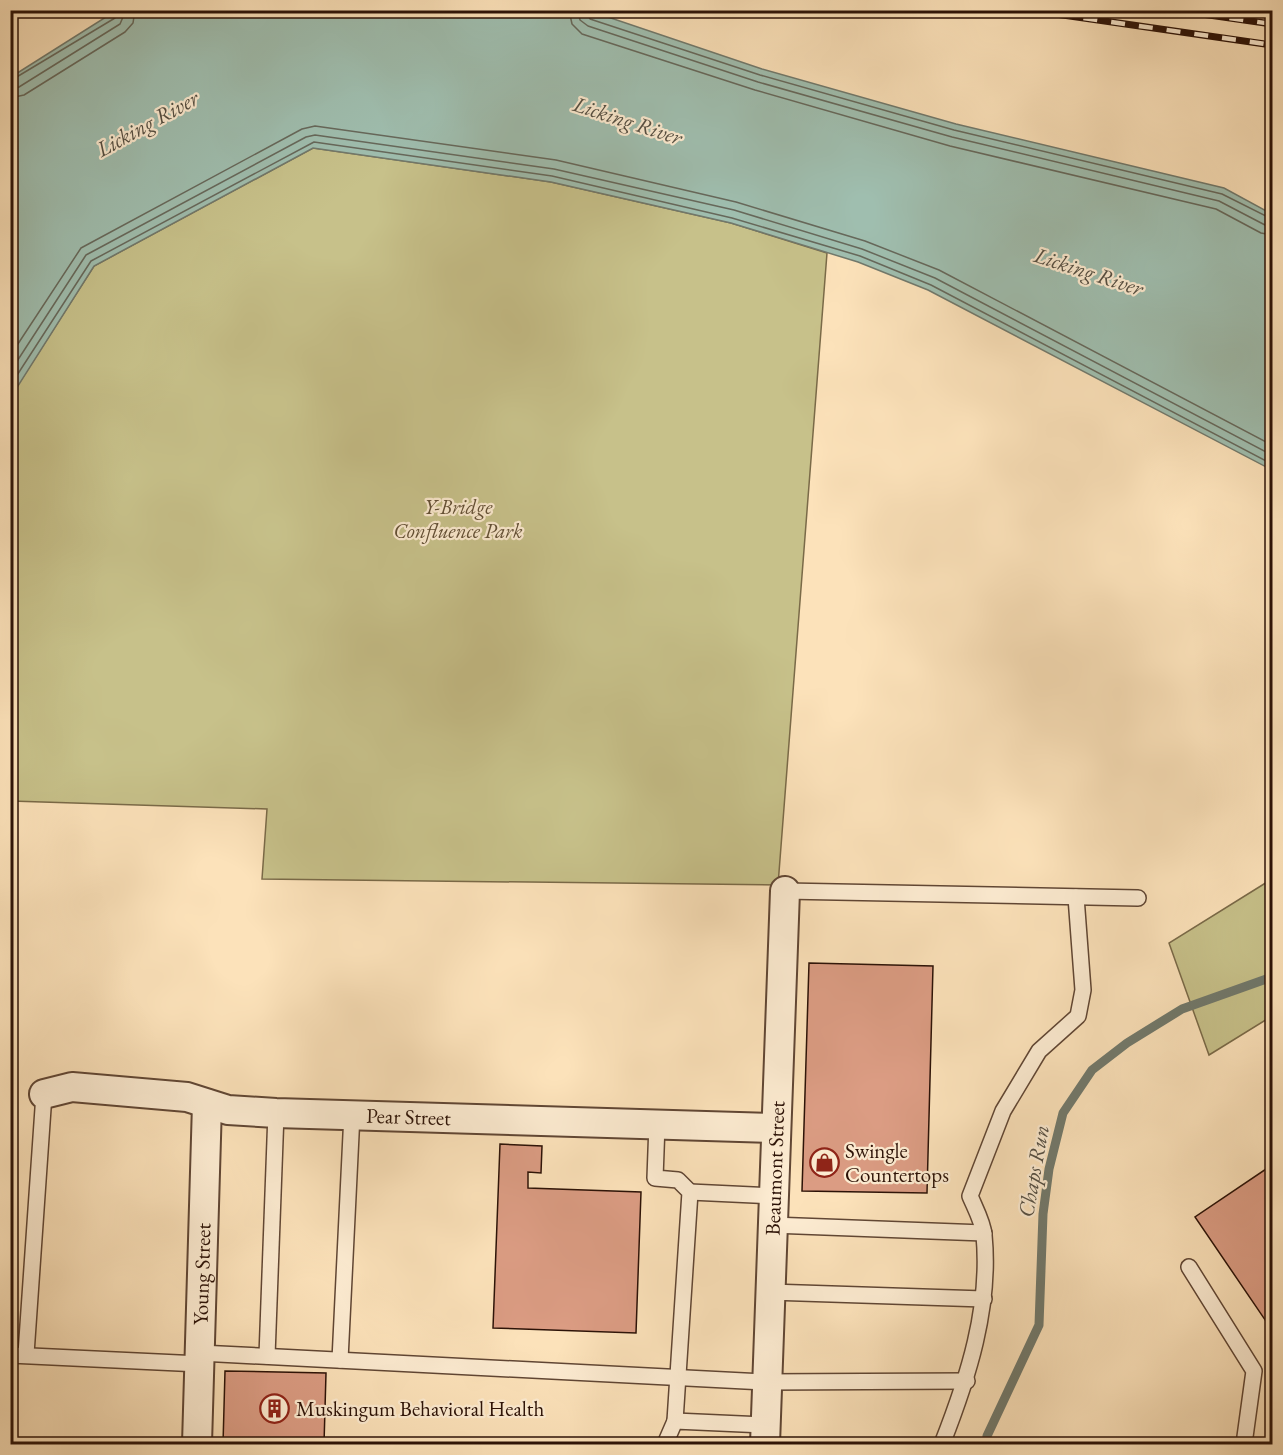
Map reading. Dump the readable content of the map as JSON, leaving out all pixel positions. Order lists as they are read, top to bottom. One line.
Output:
{"streets":{"street":["Pear Street","Beaumont Street","Young Street"]},"crossings":[["Pear Street","Beaumont Street"],["Pear Street","Young Street"]],"water":["Licking River","Chaps Run"],"parks":["Y-Bridge Confluence Park"],"places":{"shop":["Swingle Countertops"],"building":["Muskingum Behavioral Health"]}}
